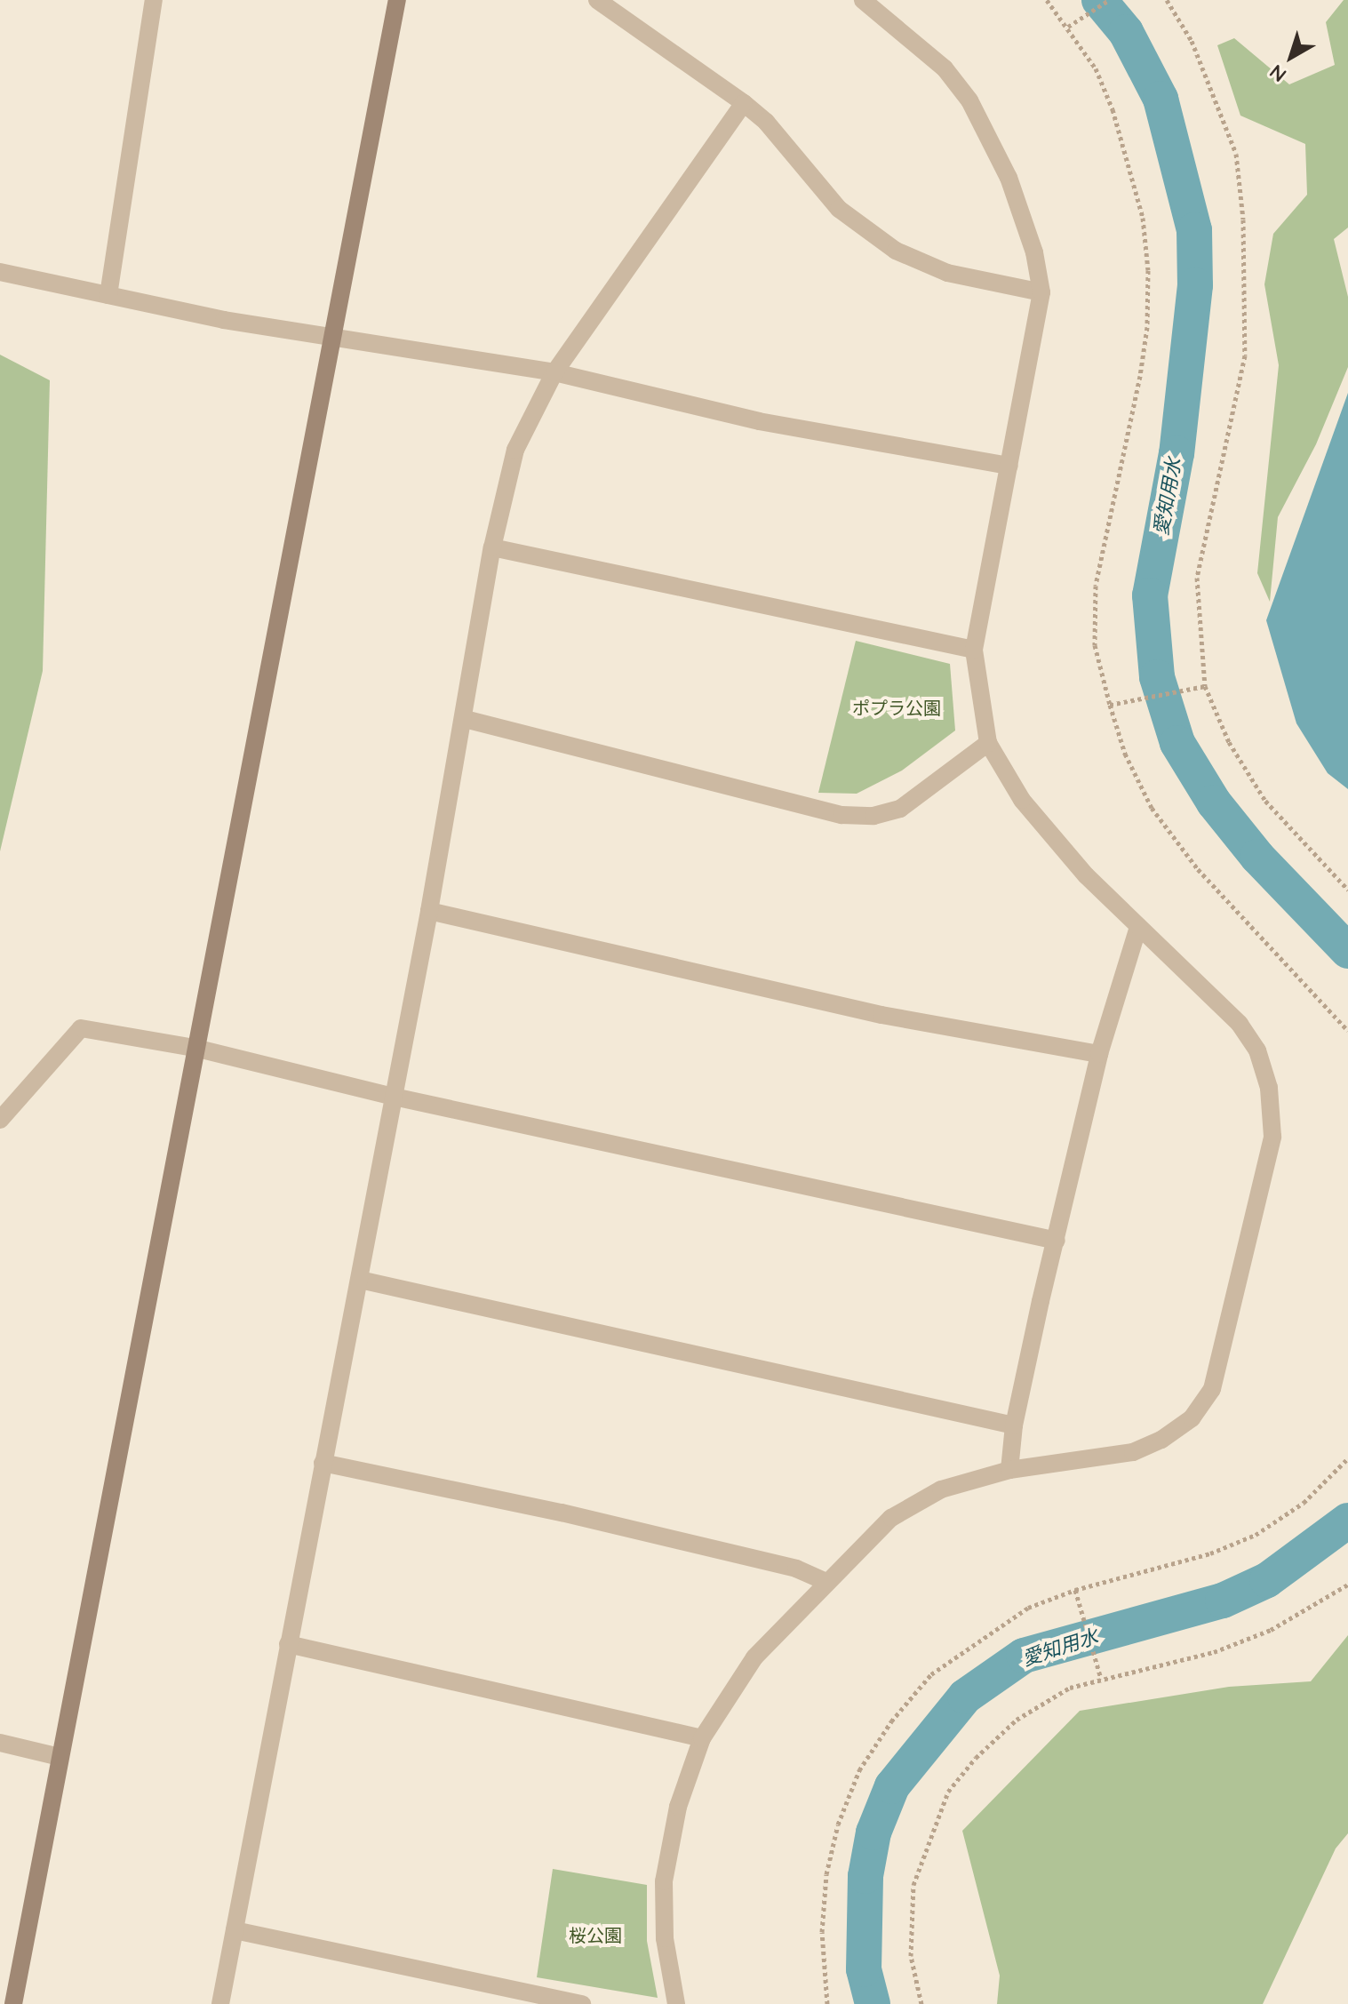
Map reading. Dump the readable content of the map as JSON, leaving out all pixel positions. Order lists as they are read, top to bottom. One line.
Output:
{"water":["愛知用水"],"parks":["ポプラ公園","桜公園"],"north":"bottom left"}
